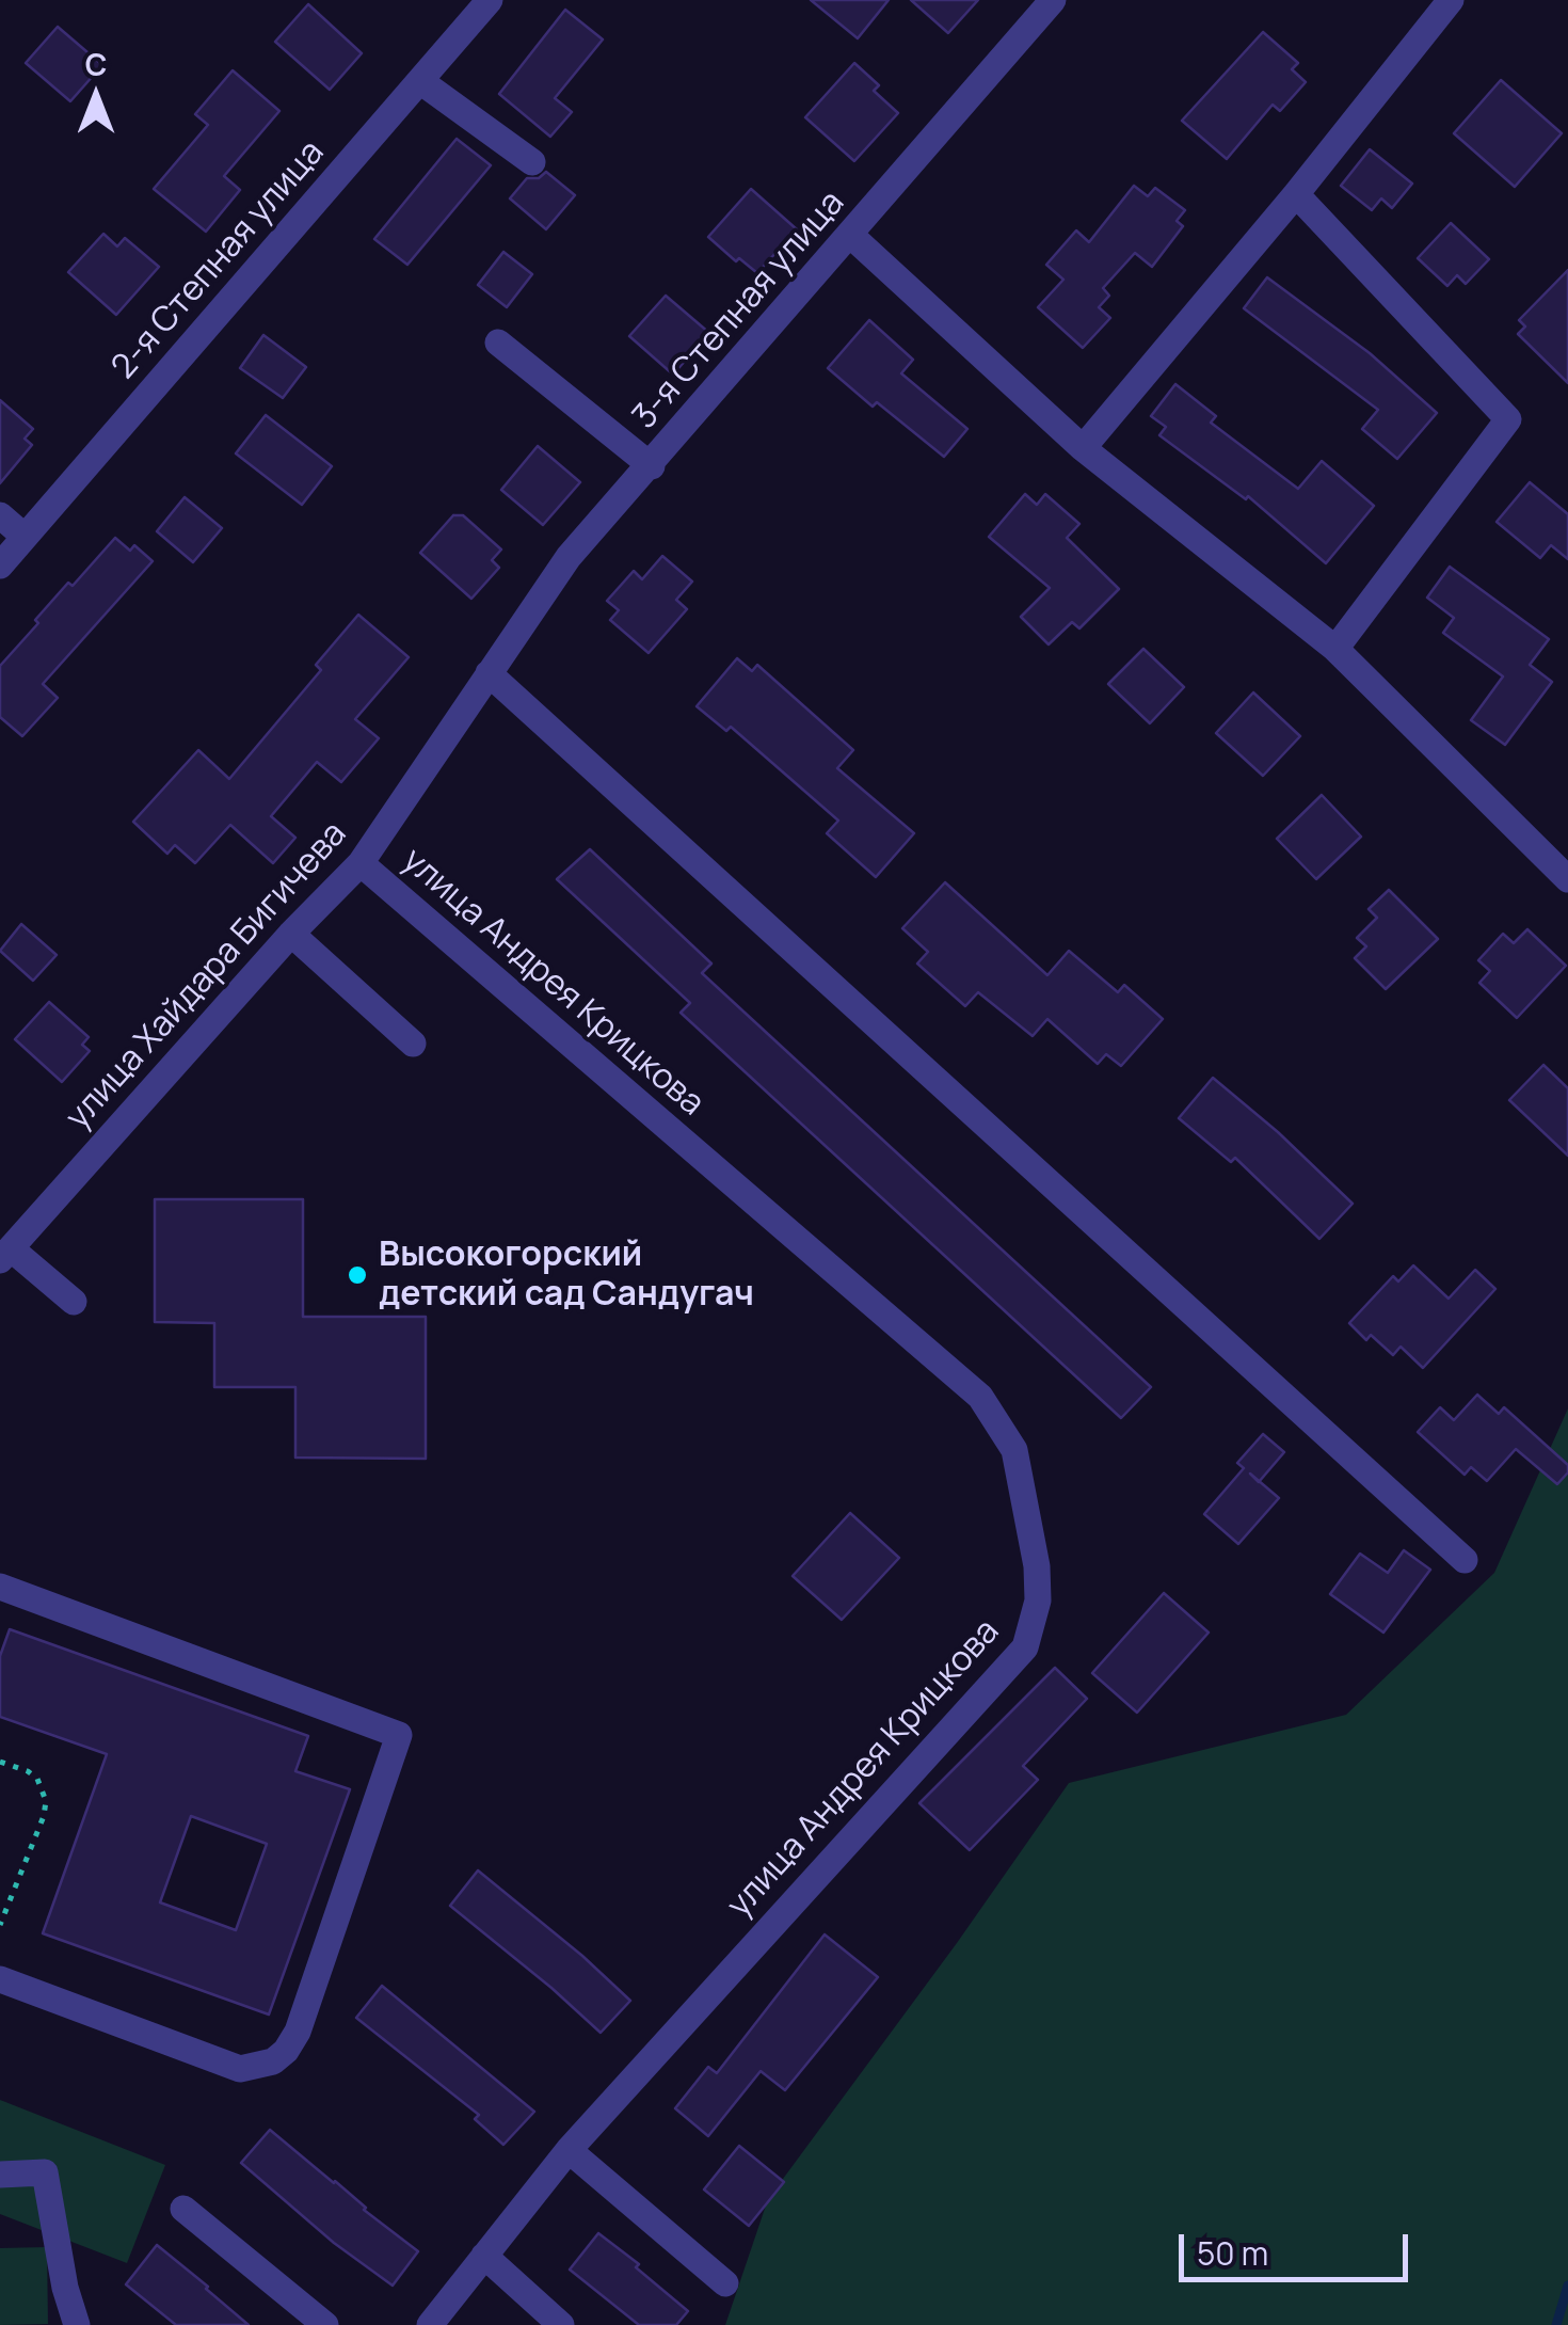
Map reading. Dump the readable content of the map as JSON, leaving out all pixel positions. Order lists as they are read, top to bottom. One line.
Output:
{"streets":{"street":["2-я Степная улица","3-я Степная улица","улица Хайдара Бигичева","улица Андрея Крицкова"]},"crossings":[["3-я Степная улица","улица Хайдара Бигичева"],["улица Хайдара Бигичева","улица Андрея Крицкова"]],"places":["Высокогорский детский сад Сандугач"],"scale_bar":"50 m","north":"top"}
